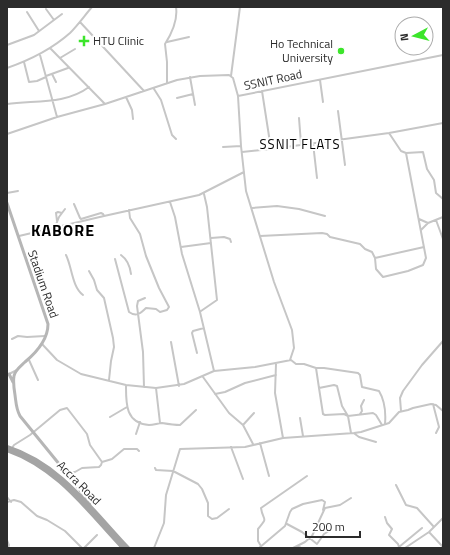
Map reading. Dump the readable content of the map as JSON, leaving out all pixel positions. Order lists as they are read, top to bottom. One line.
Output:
{"streets":{"main road":["Stadium Road","Accra Road"],"street":["SSNIT Road"]},"districts":["SSNIT FLATS","KABORE"],"places":{"health":["HTU Clinic"],"other":["Ho Technical University"]},"scale_bar":"200 m","north":"left"}
